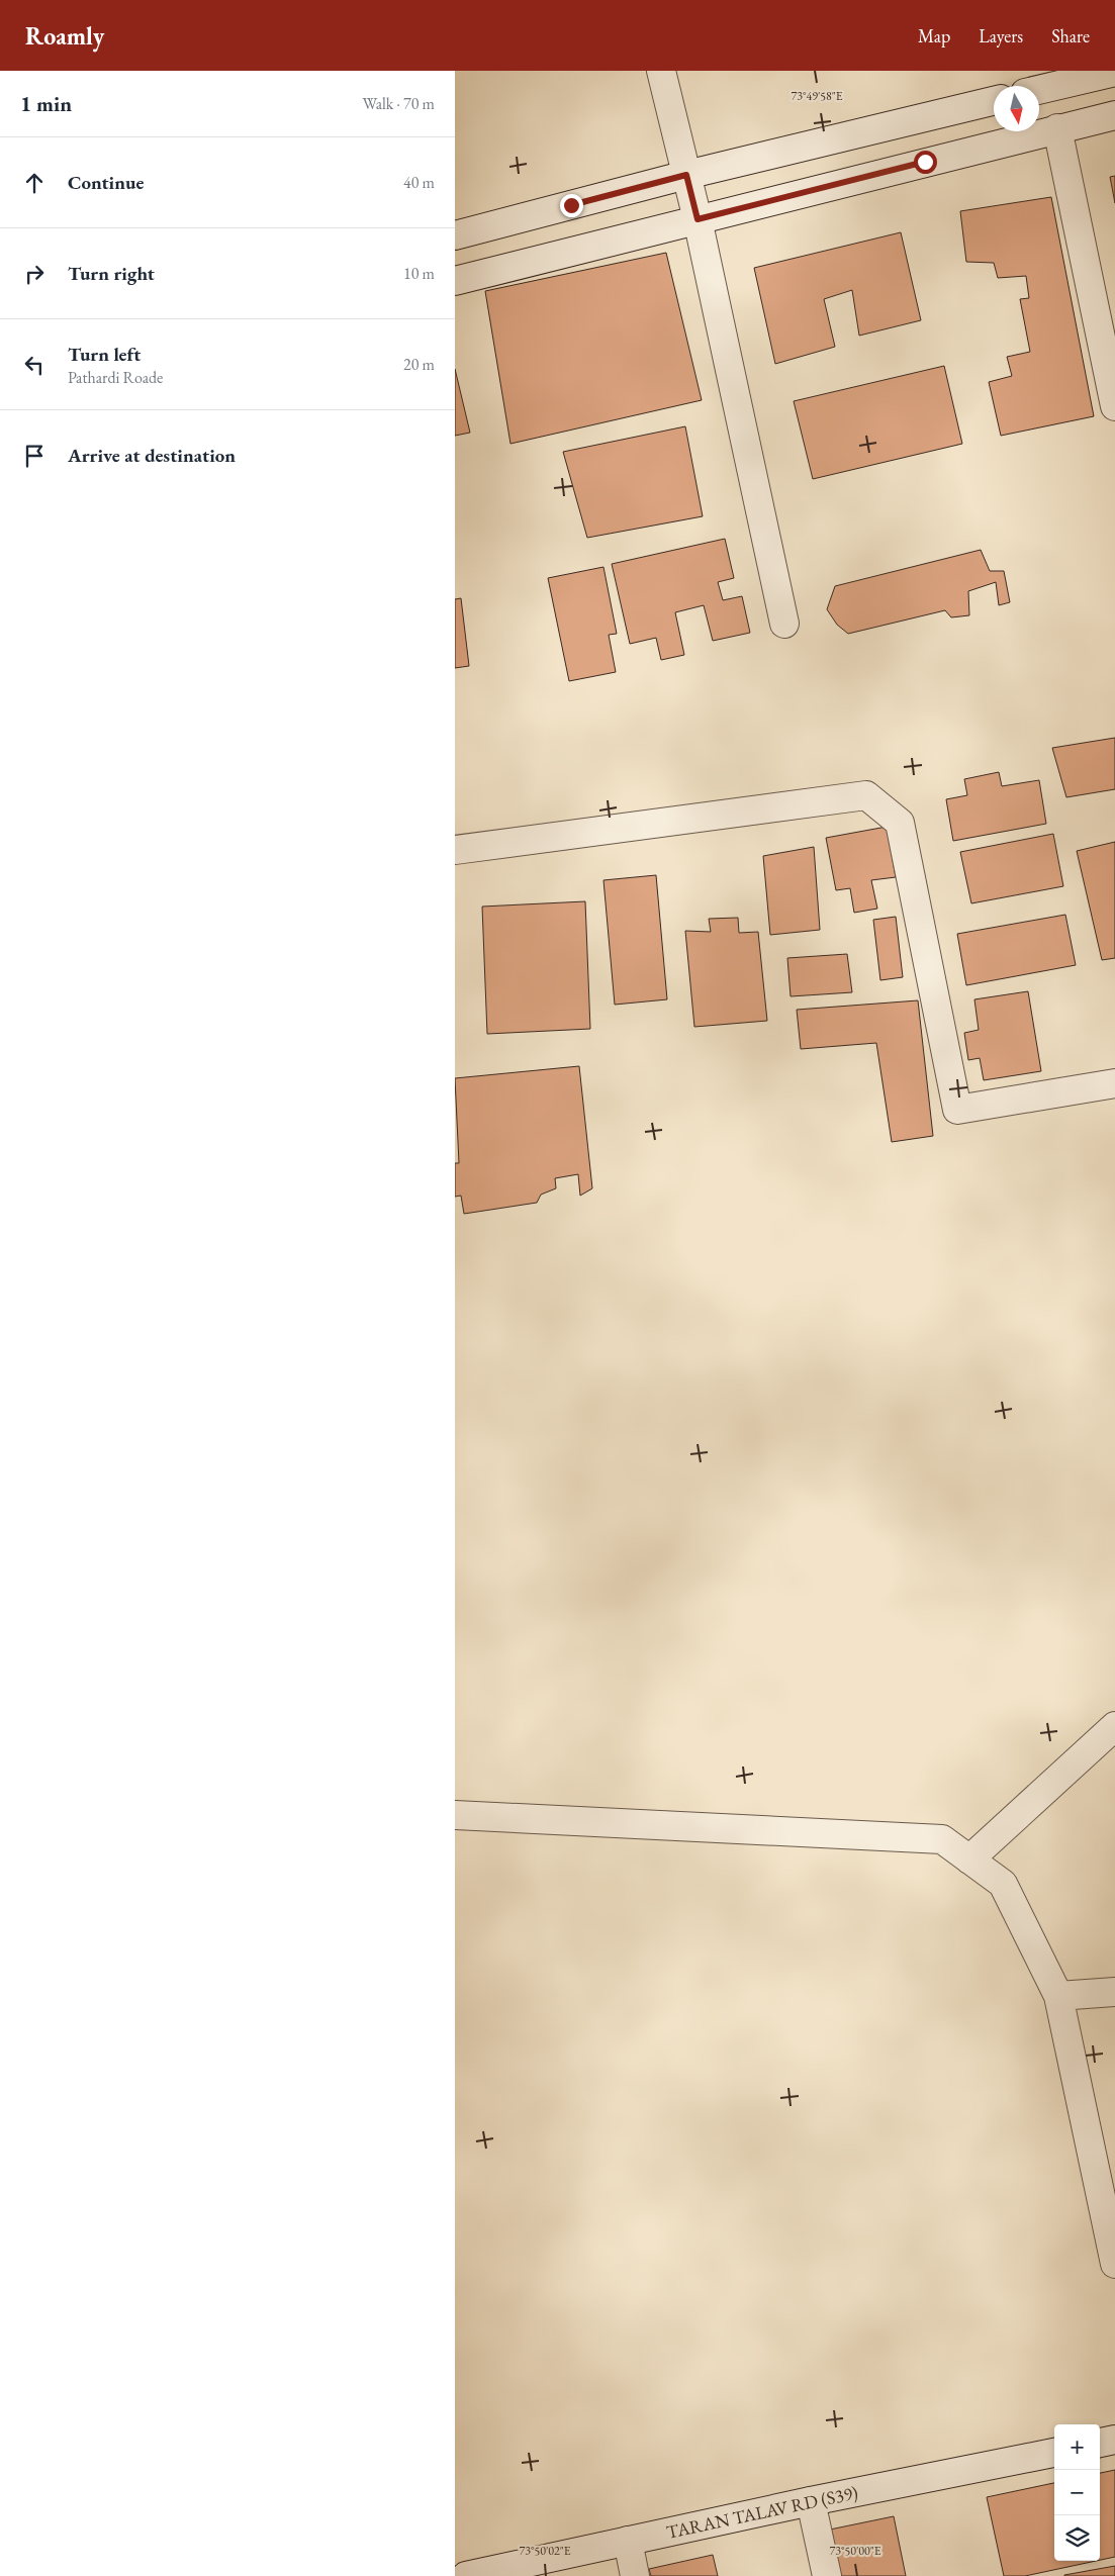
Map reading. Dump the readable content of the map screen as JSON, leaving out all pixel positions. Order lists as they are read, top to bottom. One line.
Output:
{"streets":{"street":["TARAN TALAV RD (S39)"]},"north":"bottom","page":{"header":"Roamly","nav":["Map","Layers","Share"],"heading":["1 min","Walk · 70 m"],"list":[["Continue","40 m"],["Turn right","10 m"],["Turn left","Pathardi Roade","20 m"],"Arrive at destination"],"map_buttons":["+","−"]},"coordinates":["73°49'58\"E","73°50'02\"E","73°50'00\"E"]}
